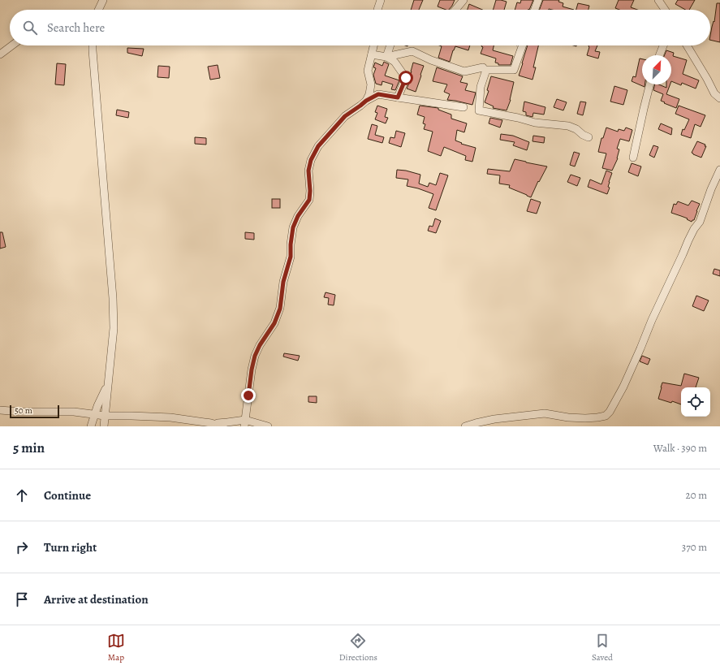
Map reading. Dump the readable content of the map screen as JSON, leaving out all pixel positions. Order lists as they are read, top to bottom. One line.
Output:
{"scale_bar":"50 m","north":"top right","page":{"search":"Search here","scale":"50 m","heading":["5 min","Walk · 390 m"],"list":[["Continue","20 m"],["Turn right","370 m"],"Arrive at destination"],"nav":["Map","Directions","Saved"]}}
